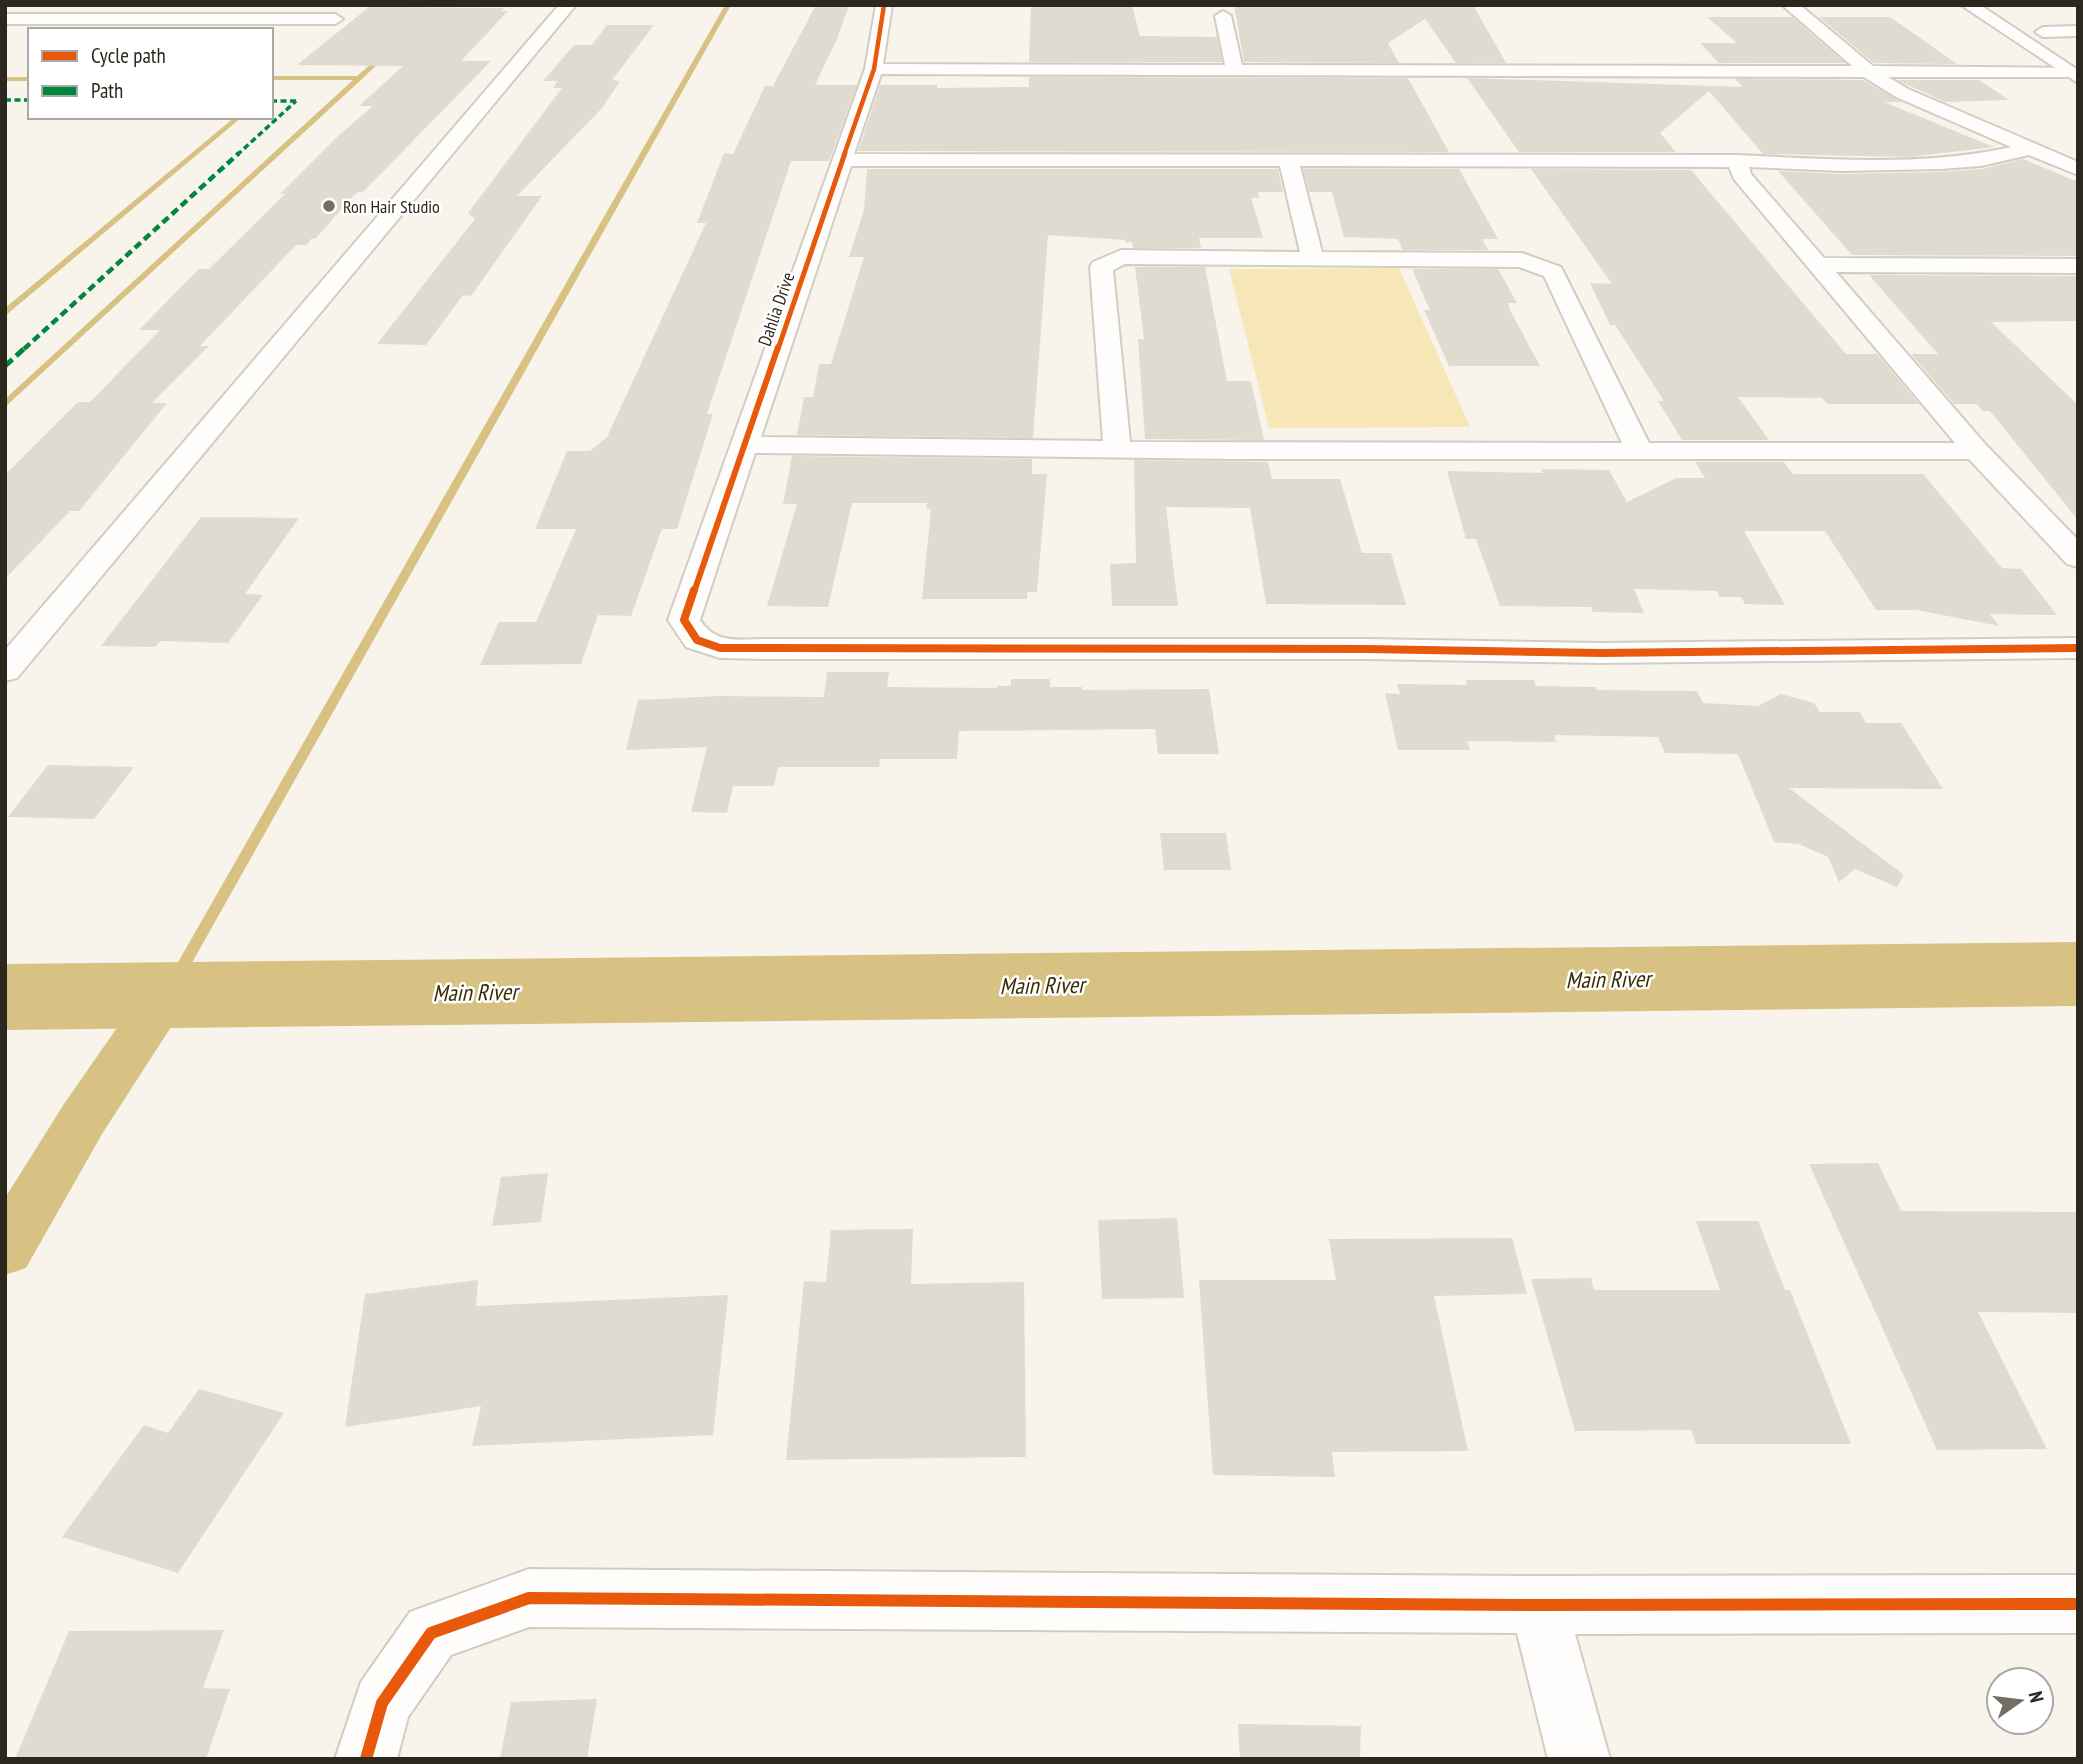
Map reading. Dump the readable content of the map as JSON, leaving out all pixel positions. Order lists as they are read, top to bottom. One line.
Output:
{"streets":{"street":["Dahlia Drive"]},"water":["Main River"],"places":["Ron Hair Studio"],"legend":["Cycle path","Path"],"north":"right"}
